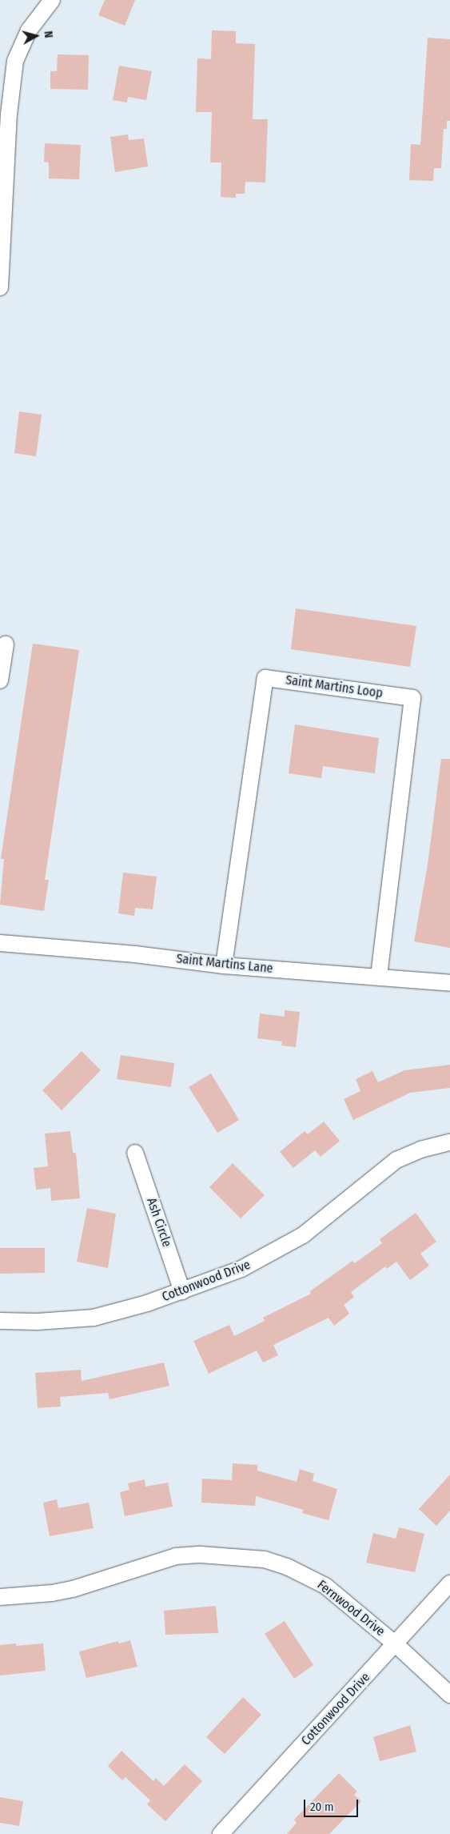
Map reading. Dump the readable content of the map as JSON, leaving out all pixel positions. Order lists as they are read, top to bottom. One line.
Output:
{"streets":{"street":["Saint Martins Loop","Saint Martins Lane","Ash Circle","Cottonwood Drive","Fernwood Drive"]},"crossings":[["Saint Martins Loop","Saint Martins Lane"],["Ash Circle","Cottonwood Drive"],["Cottonwood Drive","Fernwood Drive"]],"scale_bar":"20 m","north":"right"}
